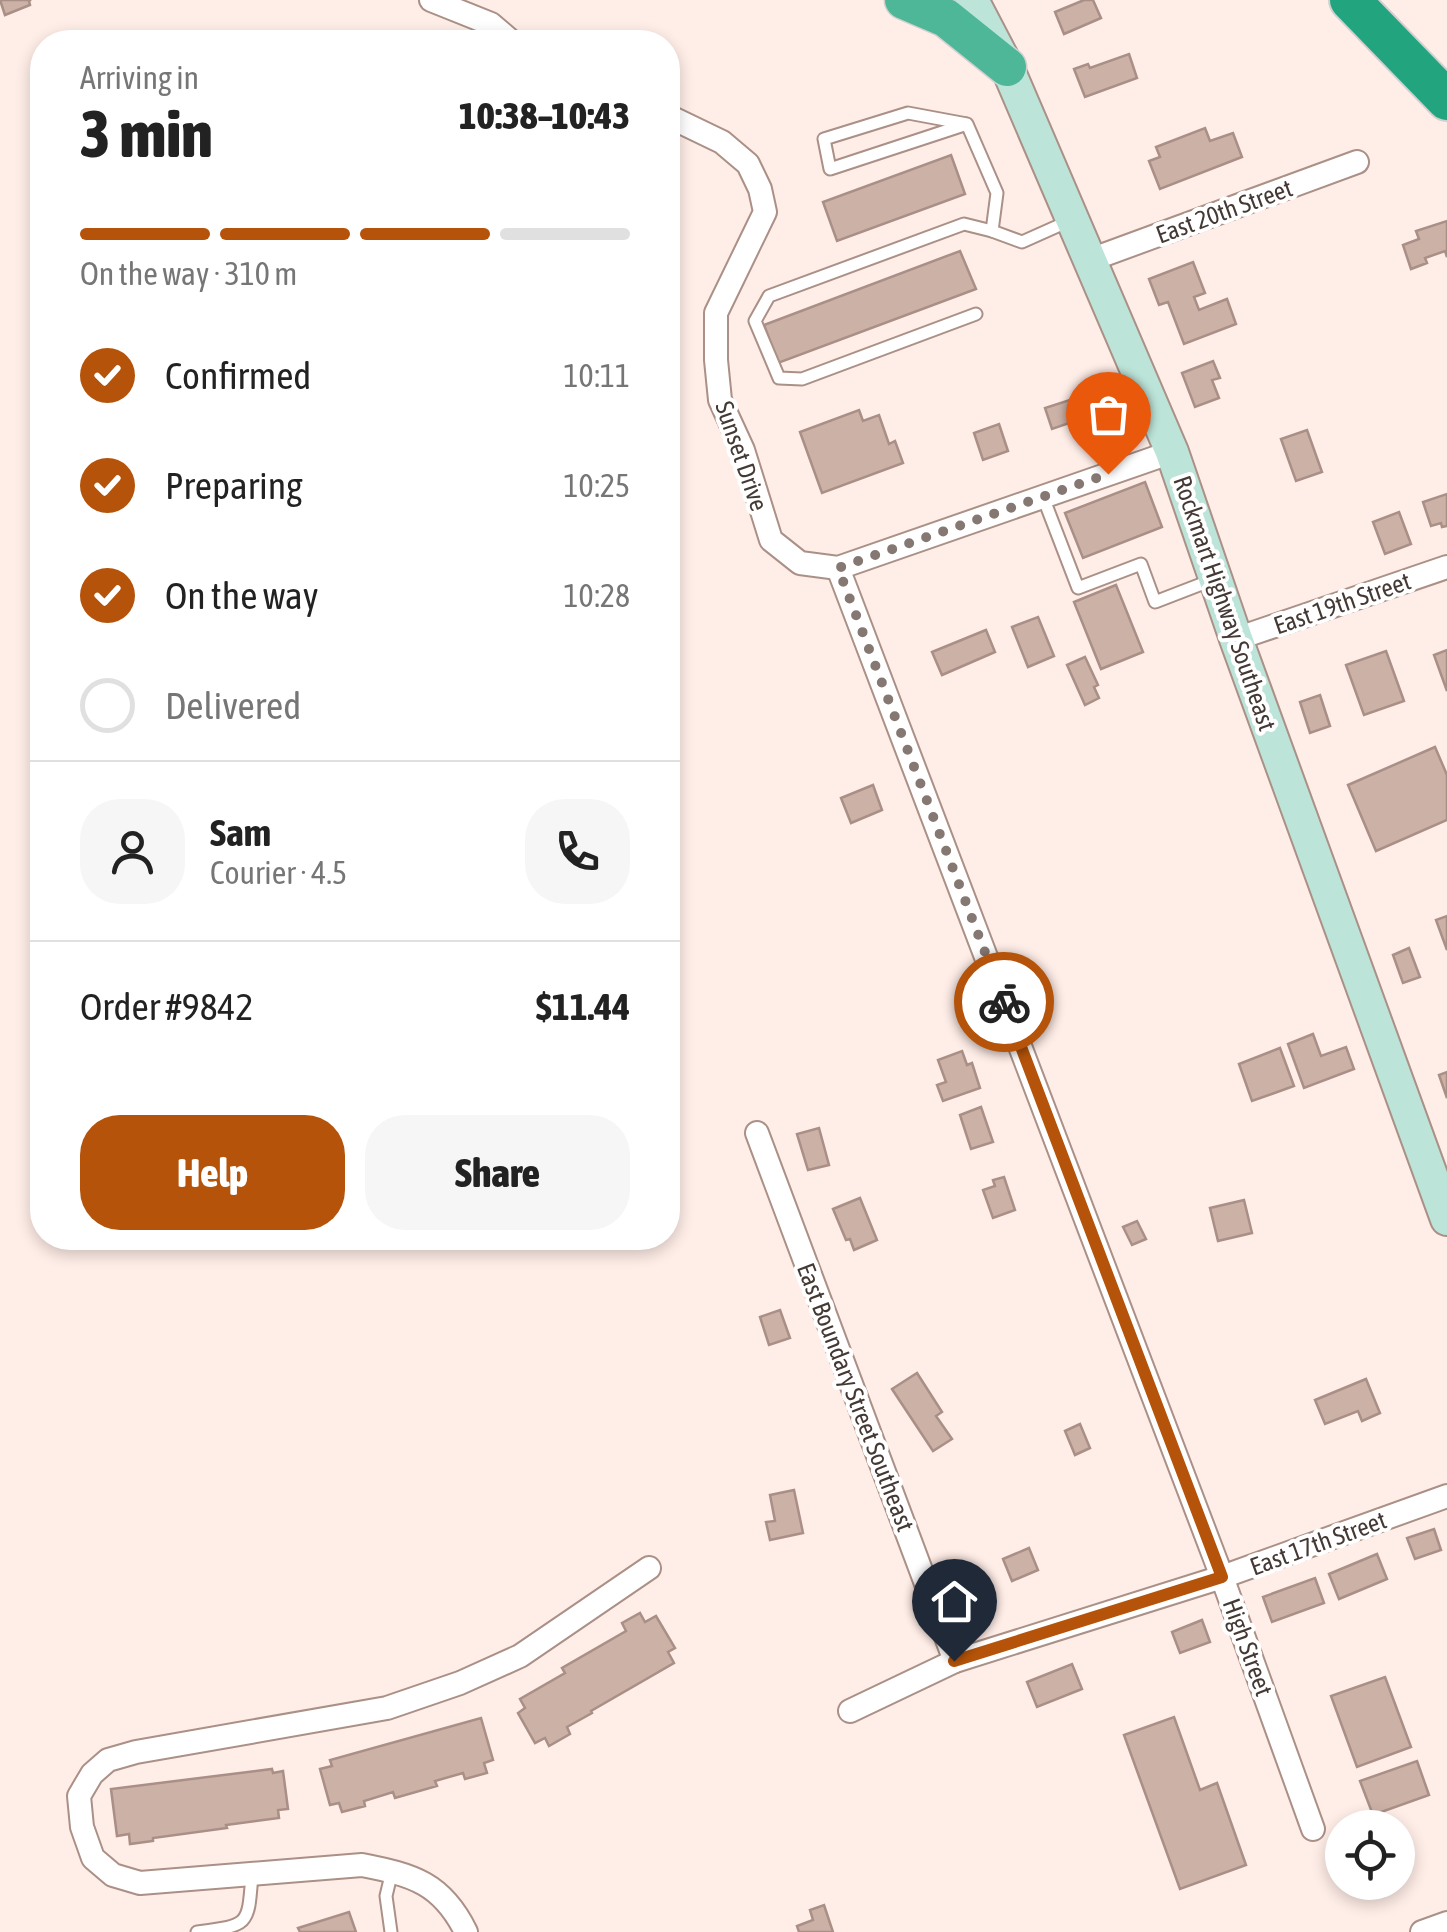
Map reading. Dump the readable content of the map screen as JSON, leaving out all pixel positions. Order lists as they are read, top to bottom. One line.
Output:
{"streets":{"main road":["Rockmart Highway Southeast"],"street":["East 20th Street","Sunset Drive","East 19th Street","East Boundary Street Southeast","East 17th Street","High Street"]},"crossings":[["East 20th Street","Rockmart Highway Southeast"],["Sunset Drive","High Street"],["Rockmart Highway Southeast","East 19th Street"],["East Boundary Street Southeast","East 17th Street"],["East 17th Street","High Street"]],"page":{"heading":["3 min","Arriving in","10:38–10:43"],"panel":["Sam","Courier · 4.5","Order #9842","$11.44"],"bar":"On the way · 310 m","list":[["Confirmed","10:11"],["Preparing","10:25"],["On the way","10:28"],"Delivered"],"buttons":["Help","Share"]}}
